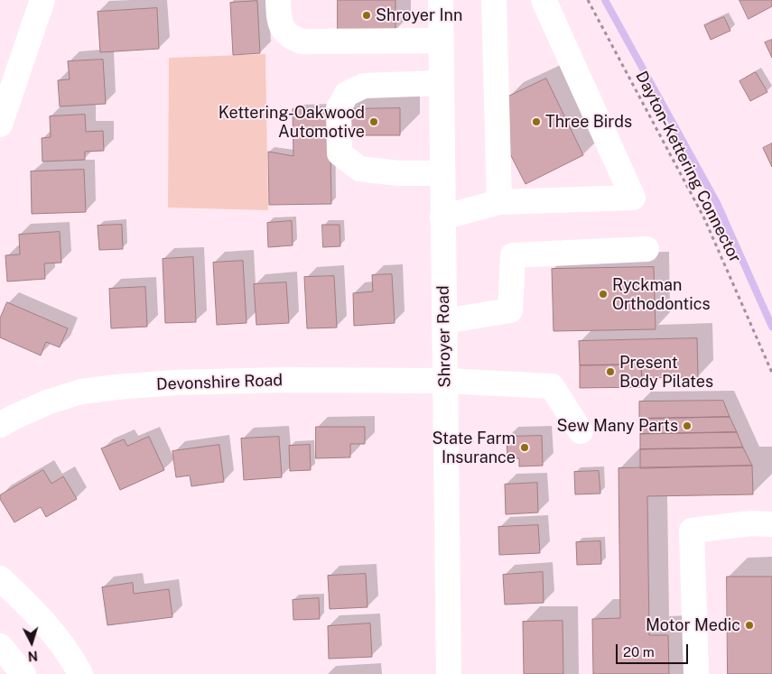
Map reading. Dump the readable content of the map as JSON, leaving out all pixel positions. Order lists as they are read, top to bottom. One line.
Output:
{"streets":{"street":["Shroyer Road","Devonshire Road"],"path":["Dayton-Kettering Connector"]},"crossings":[["Shroyer Road","Devonshire Road"]],"places":["Shroyer Inn","Kettering-Oakwood Automotive","Three Birds","Ryckman Orthodontics","Present Body Pilates","Sew Many Parts","State Farm Insurance","Motor Medic"],"scale_bar":"20 m","north":"bottom"}
